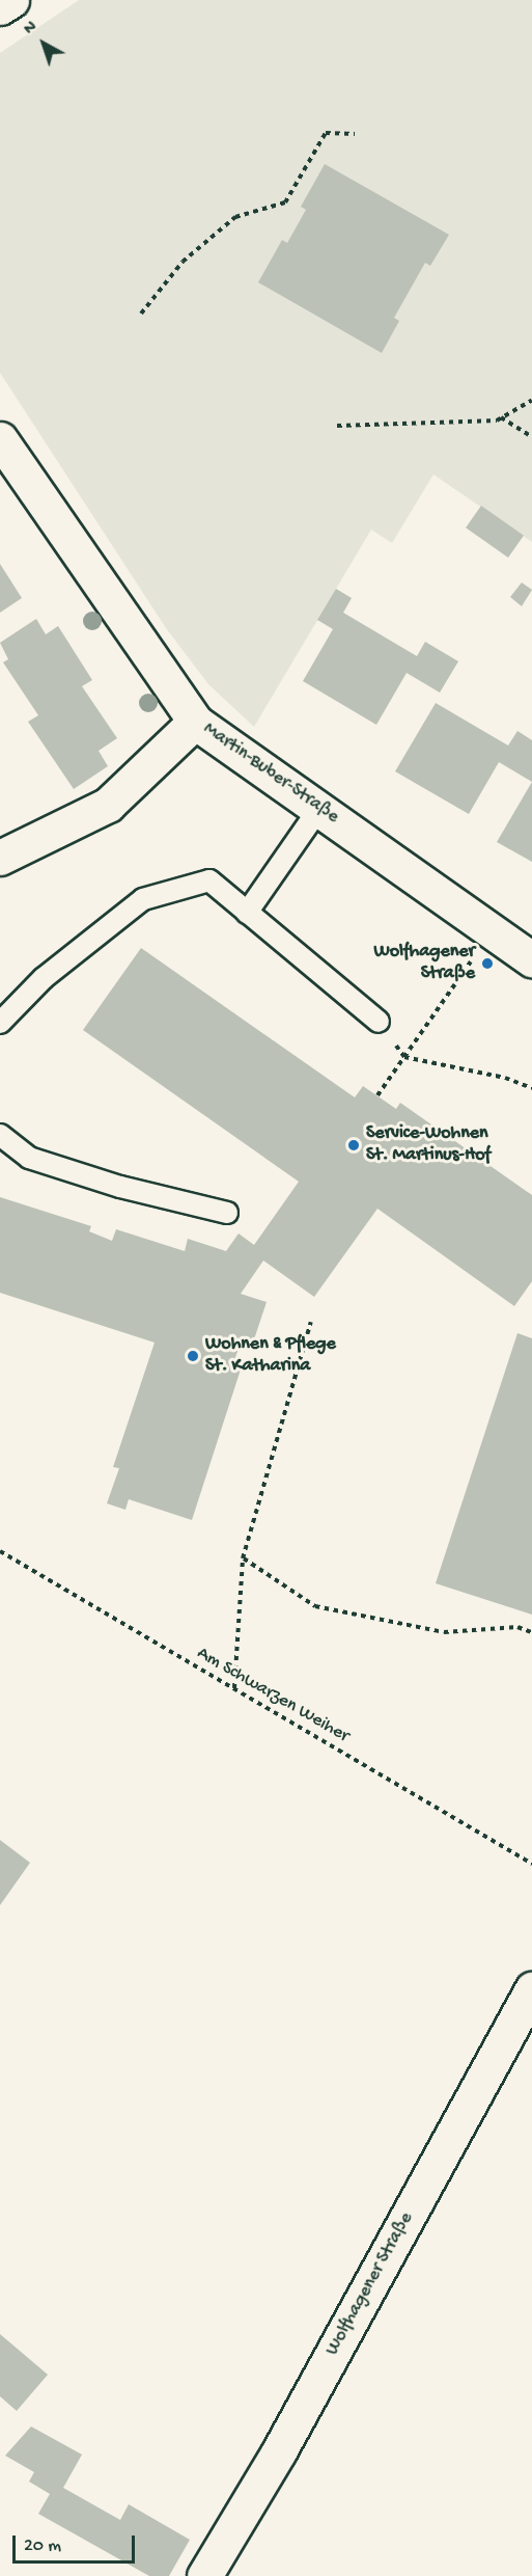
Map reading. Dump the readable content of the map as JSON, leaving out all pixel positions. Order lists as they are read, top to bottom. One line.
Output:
{"streets":{"street":["Martin-Buber-Straße","Wolfhagener Straße"],"path":["Am Schwarzen Weiher"]},"places":["Wolfhagener Straße","Service-Wohnen St. Martinus-Hof","Wohnen & Pflege St. Katharina"],"scale_bar":"20 m","north":"top left"}
